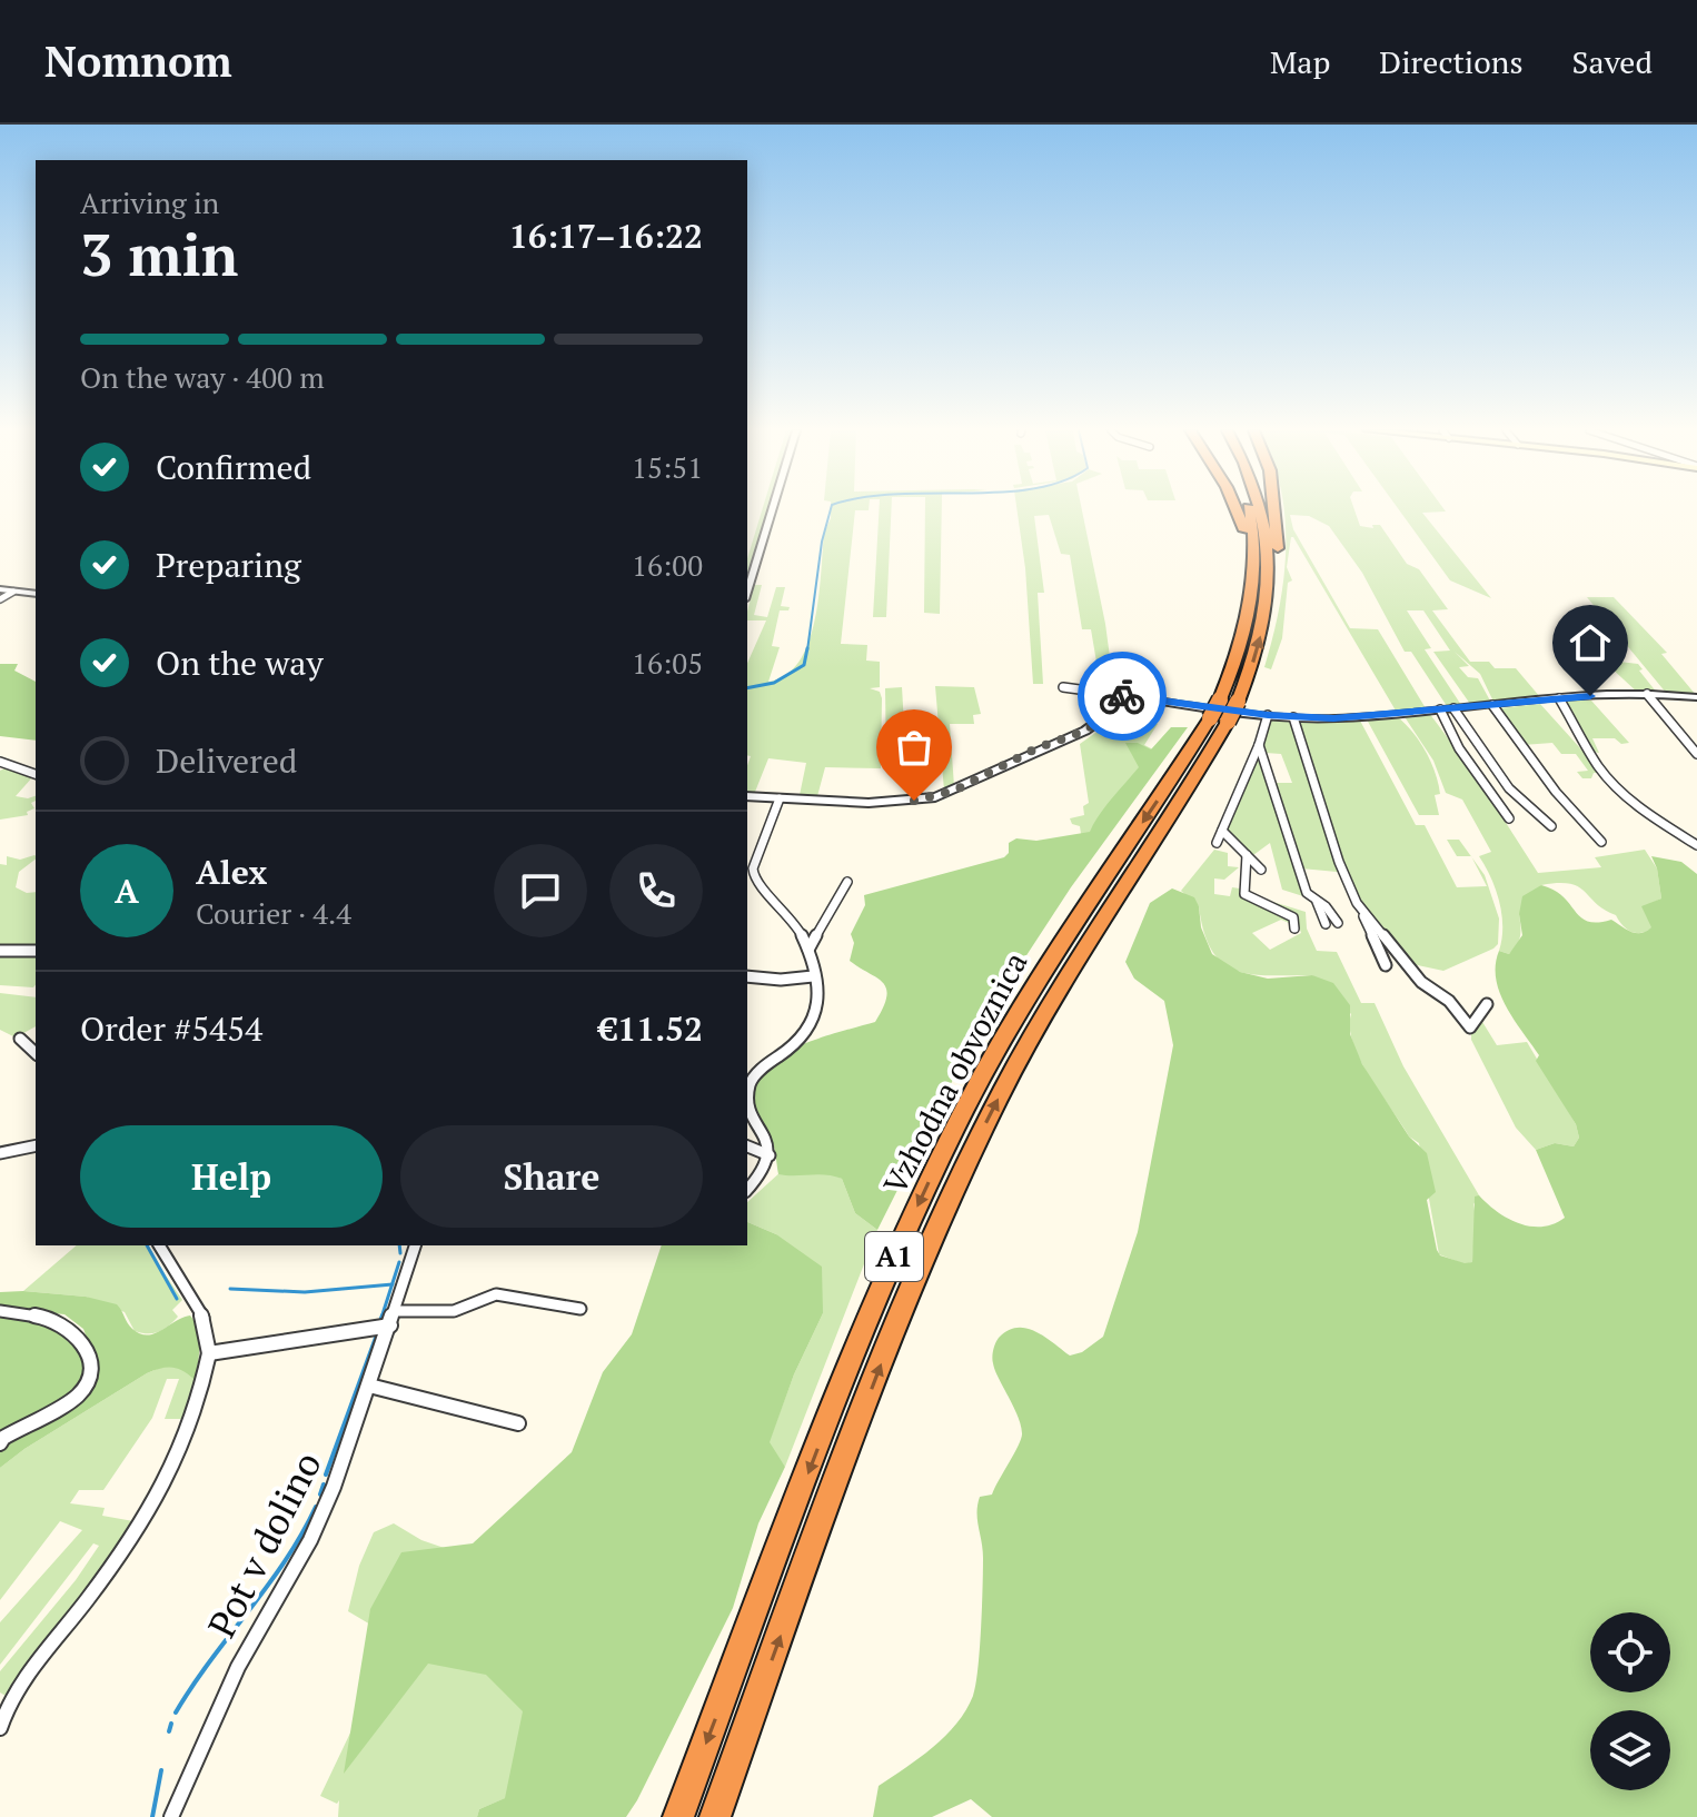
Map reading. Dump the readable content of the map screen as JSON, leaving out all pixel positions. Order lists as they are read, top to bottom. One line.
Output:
{"streets":{"highway":["Vzhodna obvoznica","A1"],"street":["Pot v dolino"]},"page":{"header":"Nomnom","nav":["Map","Directions","Saved"],"heading":["3 min","Arriving in","16:17–16:22"],"panel":["Alex","Courier · 4.4","Order #5454","€11.52"],"bar":"On the way · 400 m","list":[["Confirmed","15:51"],["Preparing","16:00"],["On the way","16:05"],"Delivered"],"round":"A","buttons":["Help","Share"]}}
